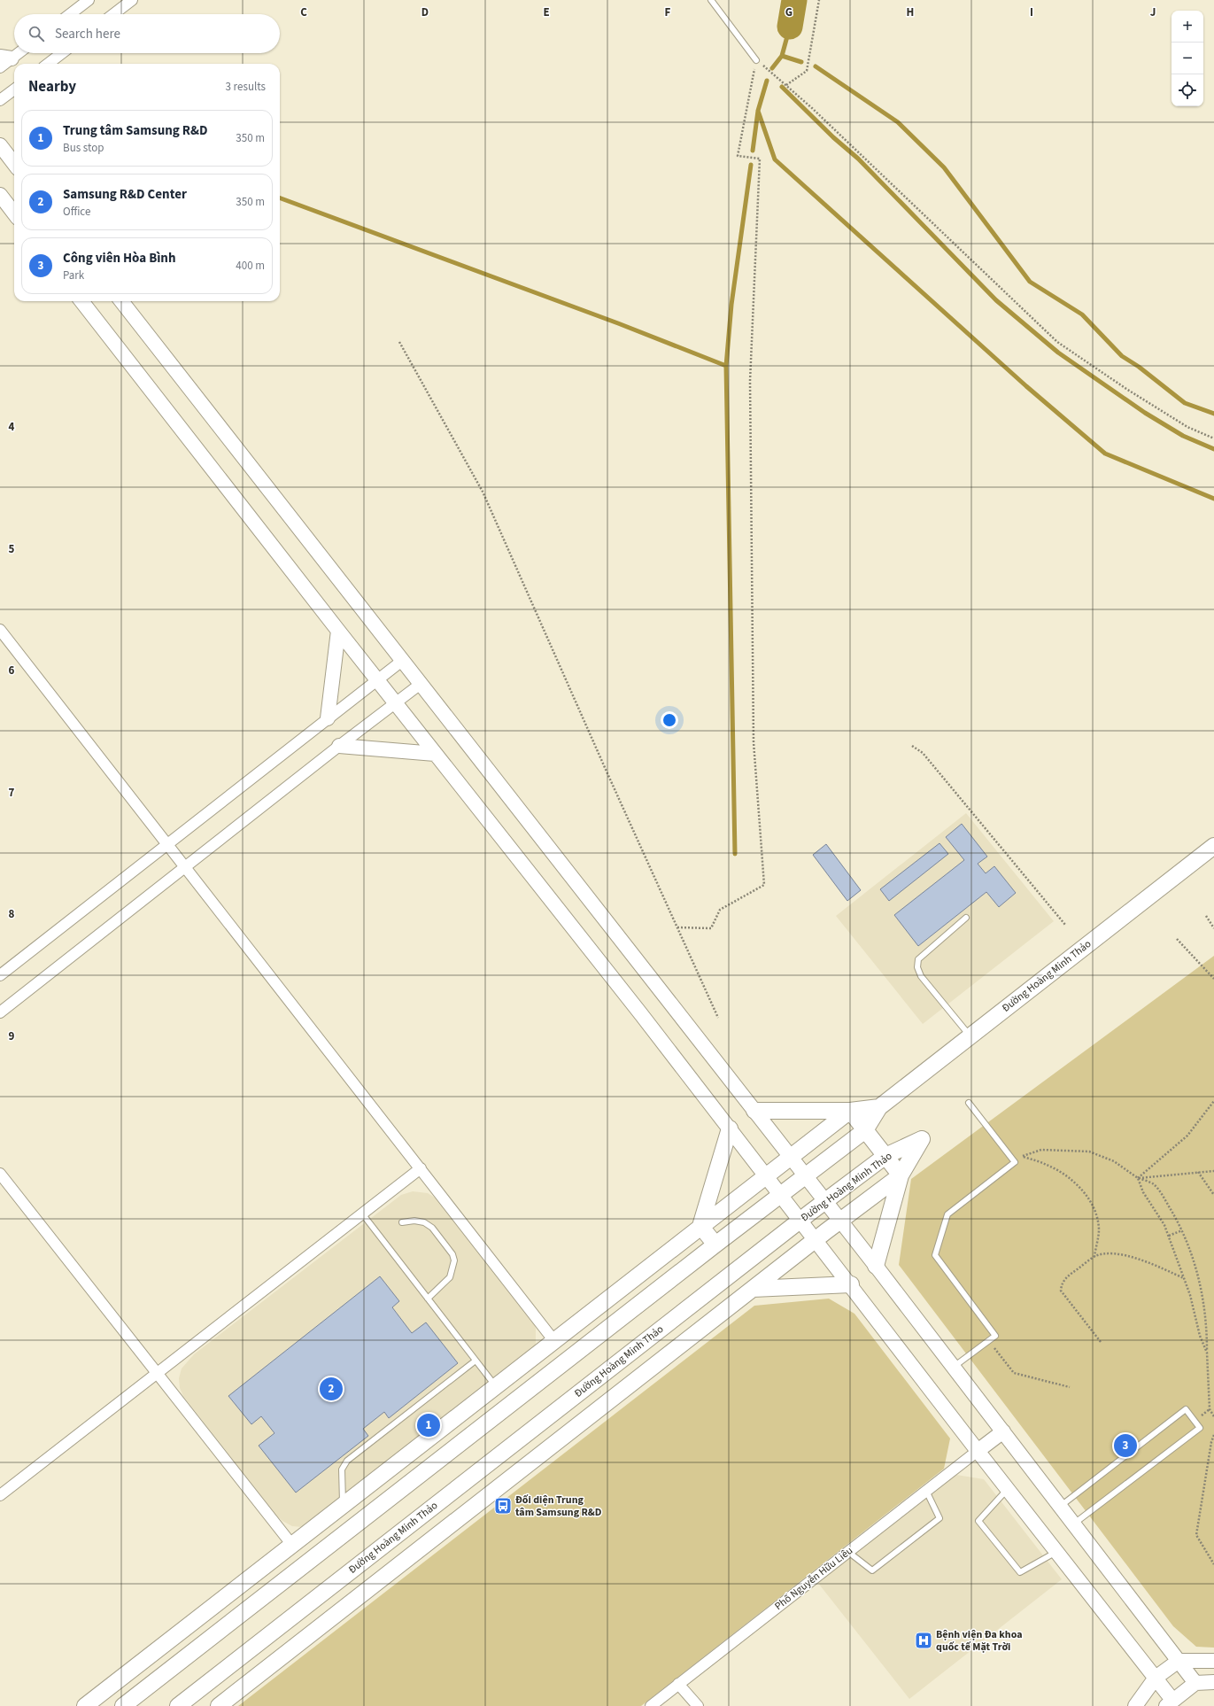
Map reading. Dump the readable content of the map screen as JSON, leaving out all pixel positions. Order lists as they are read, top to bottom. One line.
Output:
{"streets":{"main road":["Đường Hoàng Minh Thảo"],"street":["Phố Nguyễn Hữu Liêu"]},"places":{"bus stop":["Đối diện Trung tâm Samsung R&D"],"hospital":["Bệnh viện Đa khoa quốc tế Mặt Trời"]},"page":{"map_buttons":["+","−"],"search":"Search here","heading":["Nearby","3 results"],"list":[{"mark":"1","name":"Trung tâm Samsung R&D","note":"Bus stop","value":"350 m"},{"mark":"2","name":"Samsung R&D Center","note":"Office","value":"350 m"},{"mark":"3","name":"Công viên Hòa Bình","note":"Park","value":"400 m"}],"pins":["2","1","3"]},"grid":{"columns":["C","D","E","F","G","H","I","J"],"rows":["4","5","6","7","8","9"]}}
